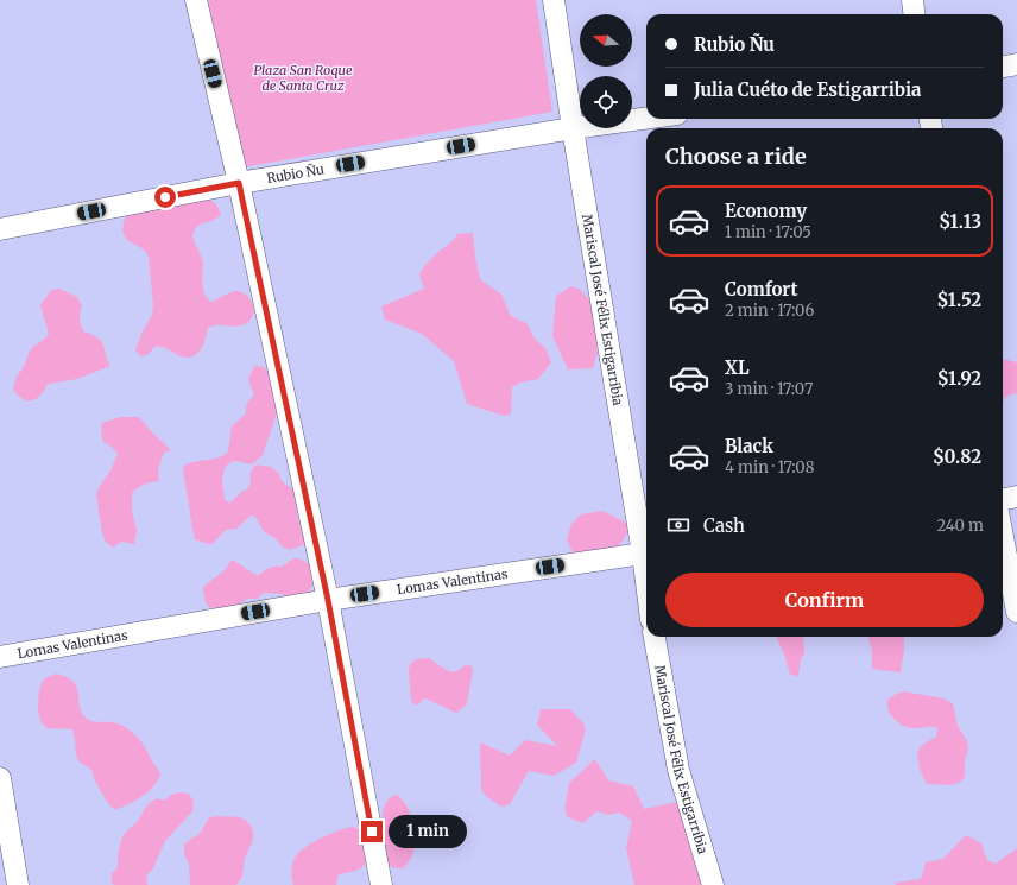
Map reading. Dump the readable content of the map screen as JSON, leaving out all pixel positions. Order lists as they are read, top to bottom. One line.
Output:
{"streets":{"street":["Rubio Ñu","Mariscal José Félix Estigarribia","Lomas Valentinas"]},"crossings":[["Rubio Ñu","Mariscal José Félix Estigarribia"],["Mariscal José Félix Estigarribia","Lomas Valentinas"]],"parks":["Plaza San Roque de Santa Cruz"],"north":"left","page":{"banner":["Rubio Ñu","Julia Cuéto de Estigarribia"],"heading":"Choose a ride","list":[{"name":"Economy","note":"1 min · 17:05","value":"$1.13"},{"name":"Comfort","note":"2 min · 17:06","value":"$1.52"},{"name":"XL","note":"3 min · 17:07","value":"$1.92"},{"name":"Black","note":"4 min · 17:08","value":"$0.82"}],"pay":["Cash","240 m"],"buttons":"Confirm","bubble":"1 min"}}
